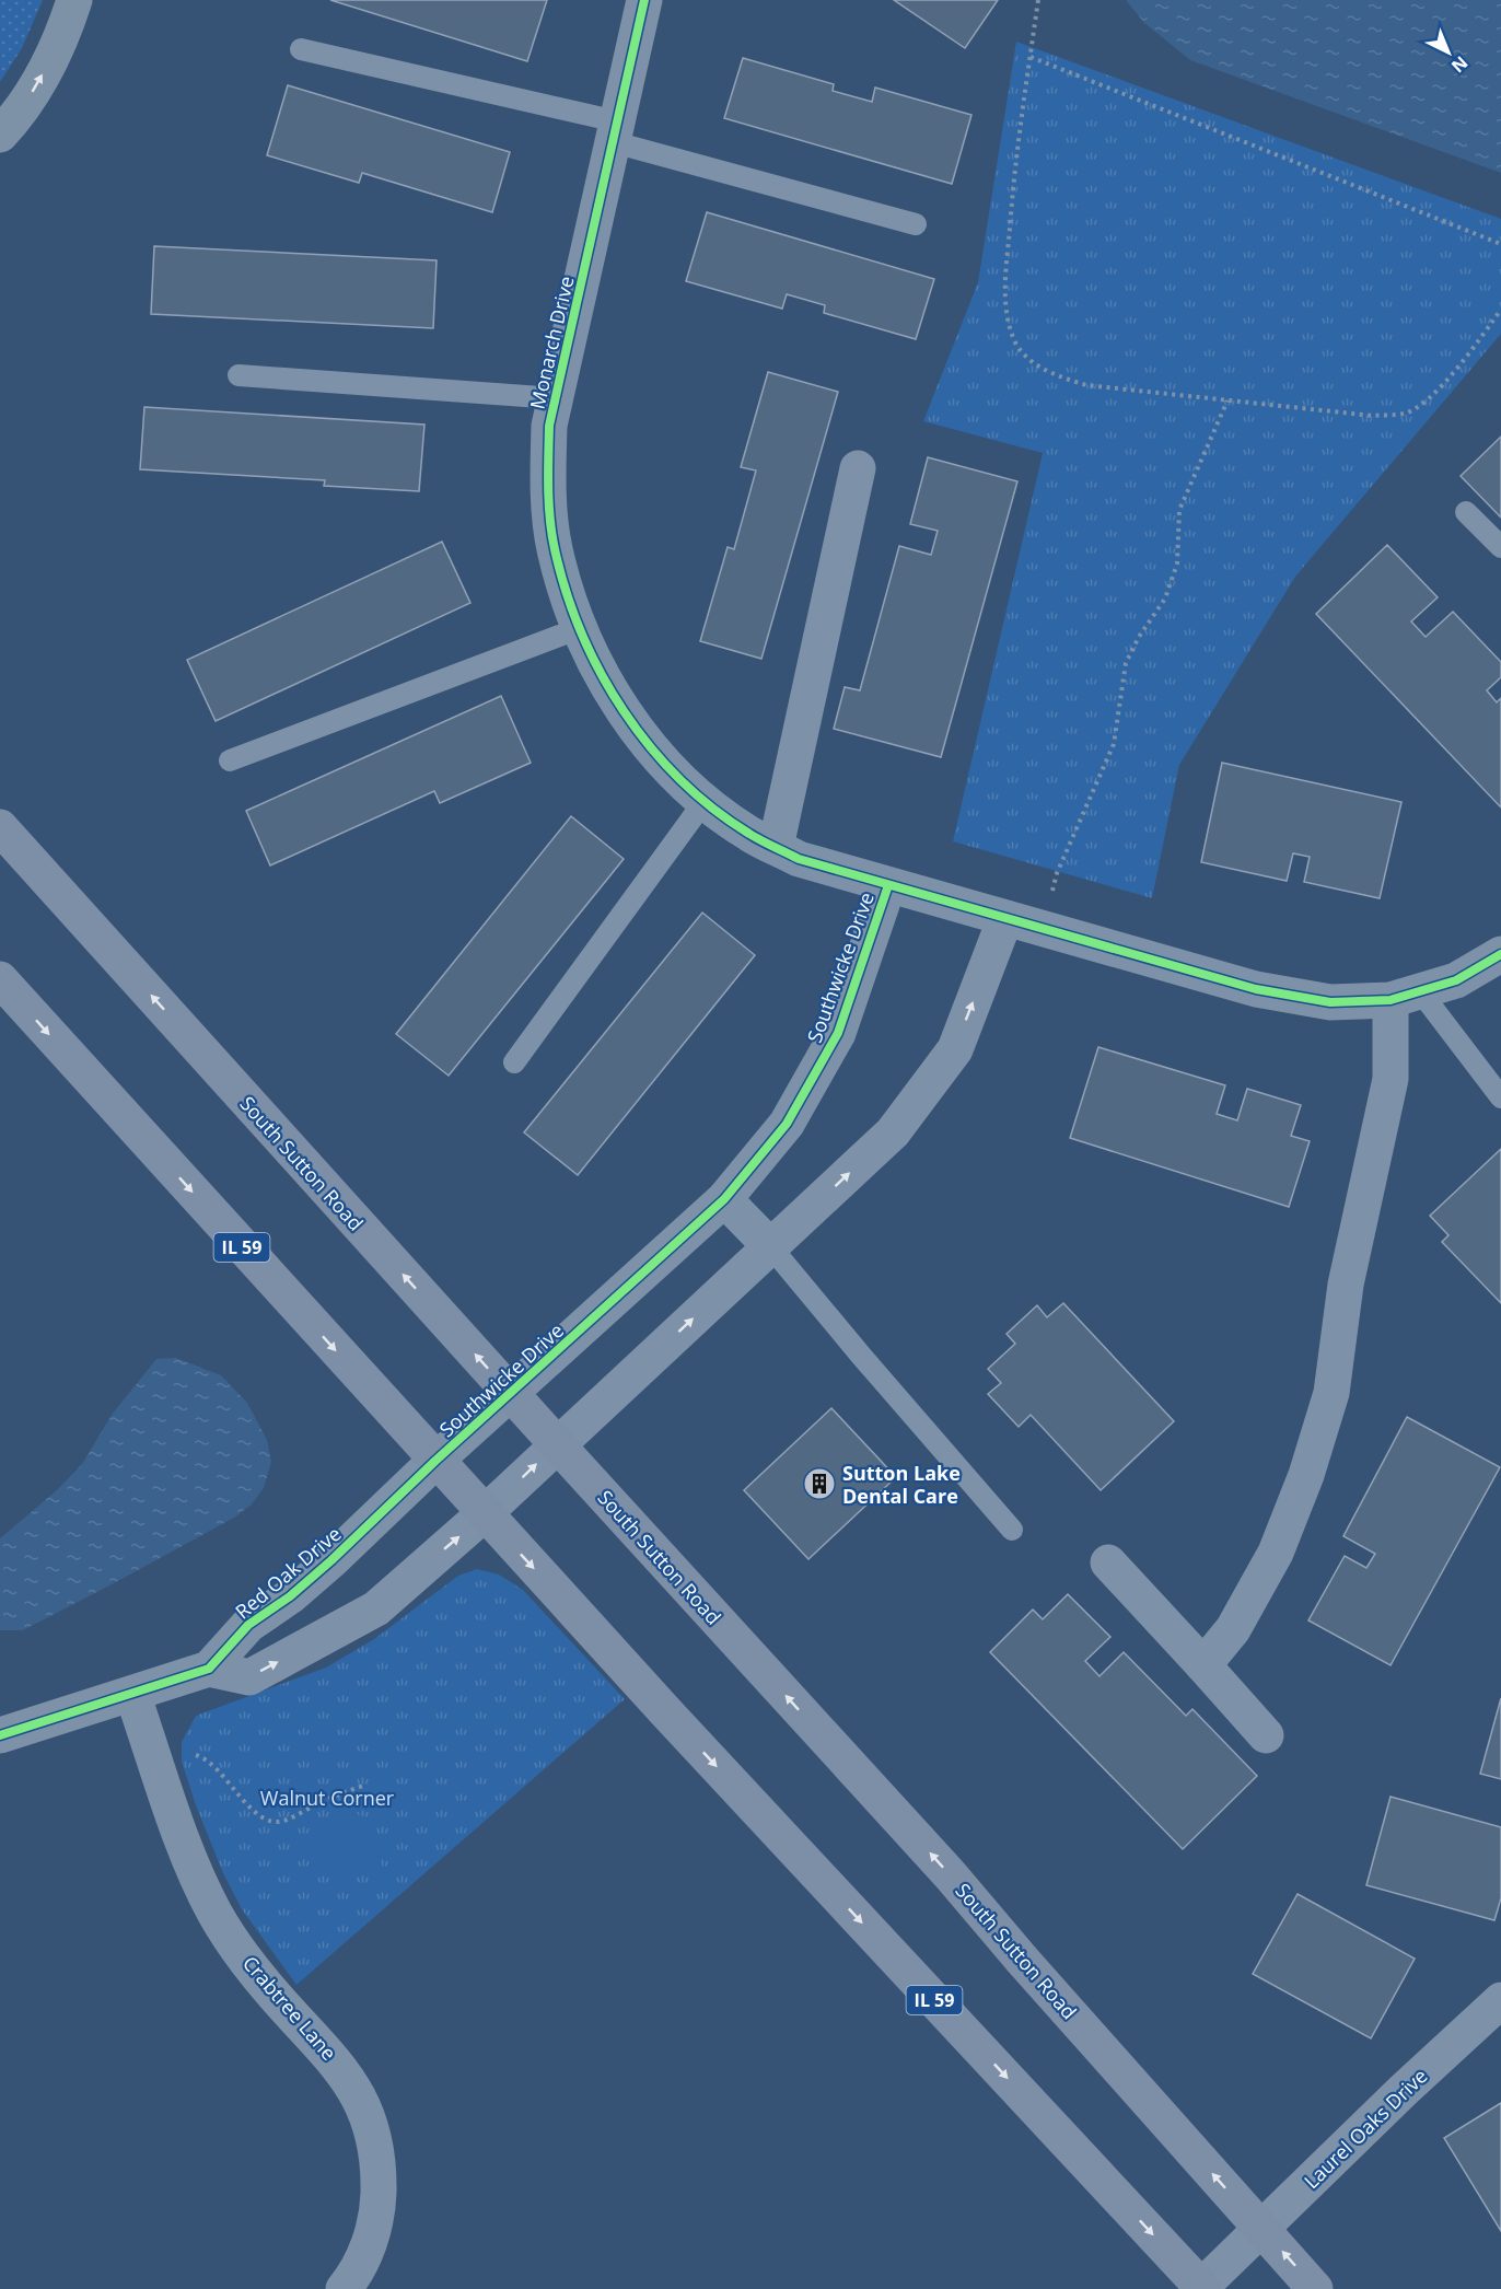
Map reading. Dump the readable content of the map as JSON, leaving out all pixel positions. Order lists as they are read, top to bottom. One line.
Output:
{"streets":{"main road":["South Sutton Road","IL 59"],"street":["Monarch Drive","Southwicke Drive","Red Oak Drive","Crabtree Lane","Laurel Oaks Drive"]},"crossings":[["Monarch Drive","Southwicke Drive"],["Southwicke Drive","South Sutton Road"],["Southwicke Drive","IL 59"],["Southwicke Drive","Red Oak Drive"],["South Sutton Road","Laurel Oaks Drive"],["IL 59","Red Oak Drive"],["IL 59","Laurel Oaks Drive"]],"parks":["Walnut Corner"],"places":{"building":["Sutton Lake Dental Care"]},"north":"bottom right"}
